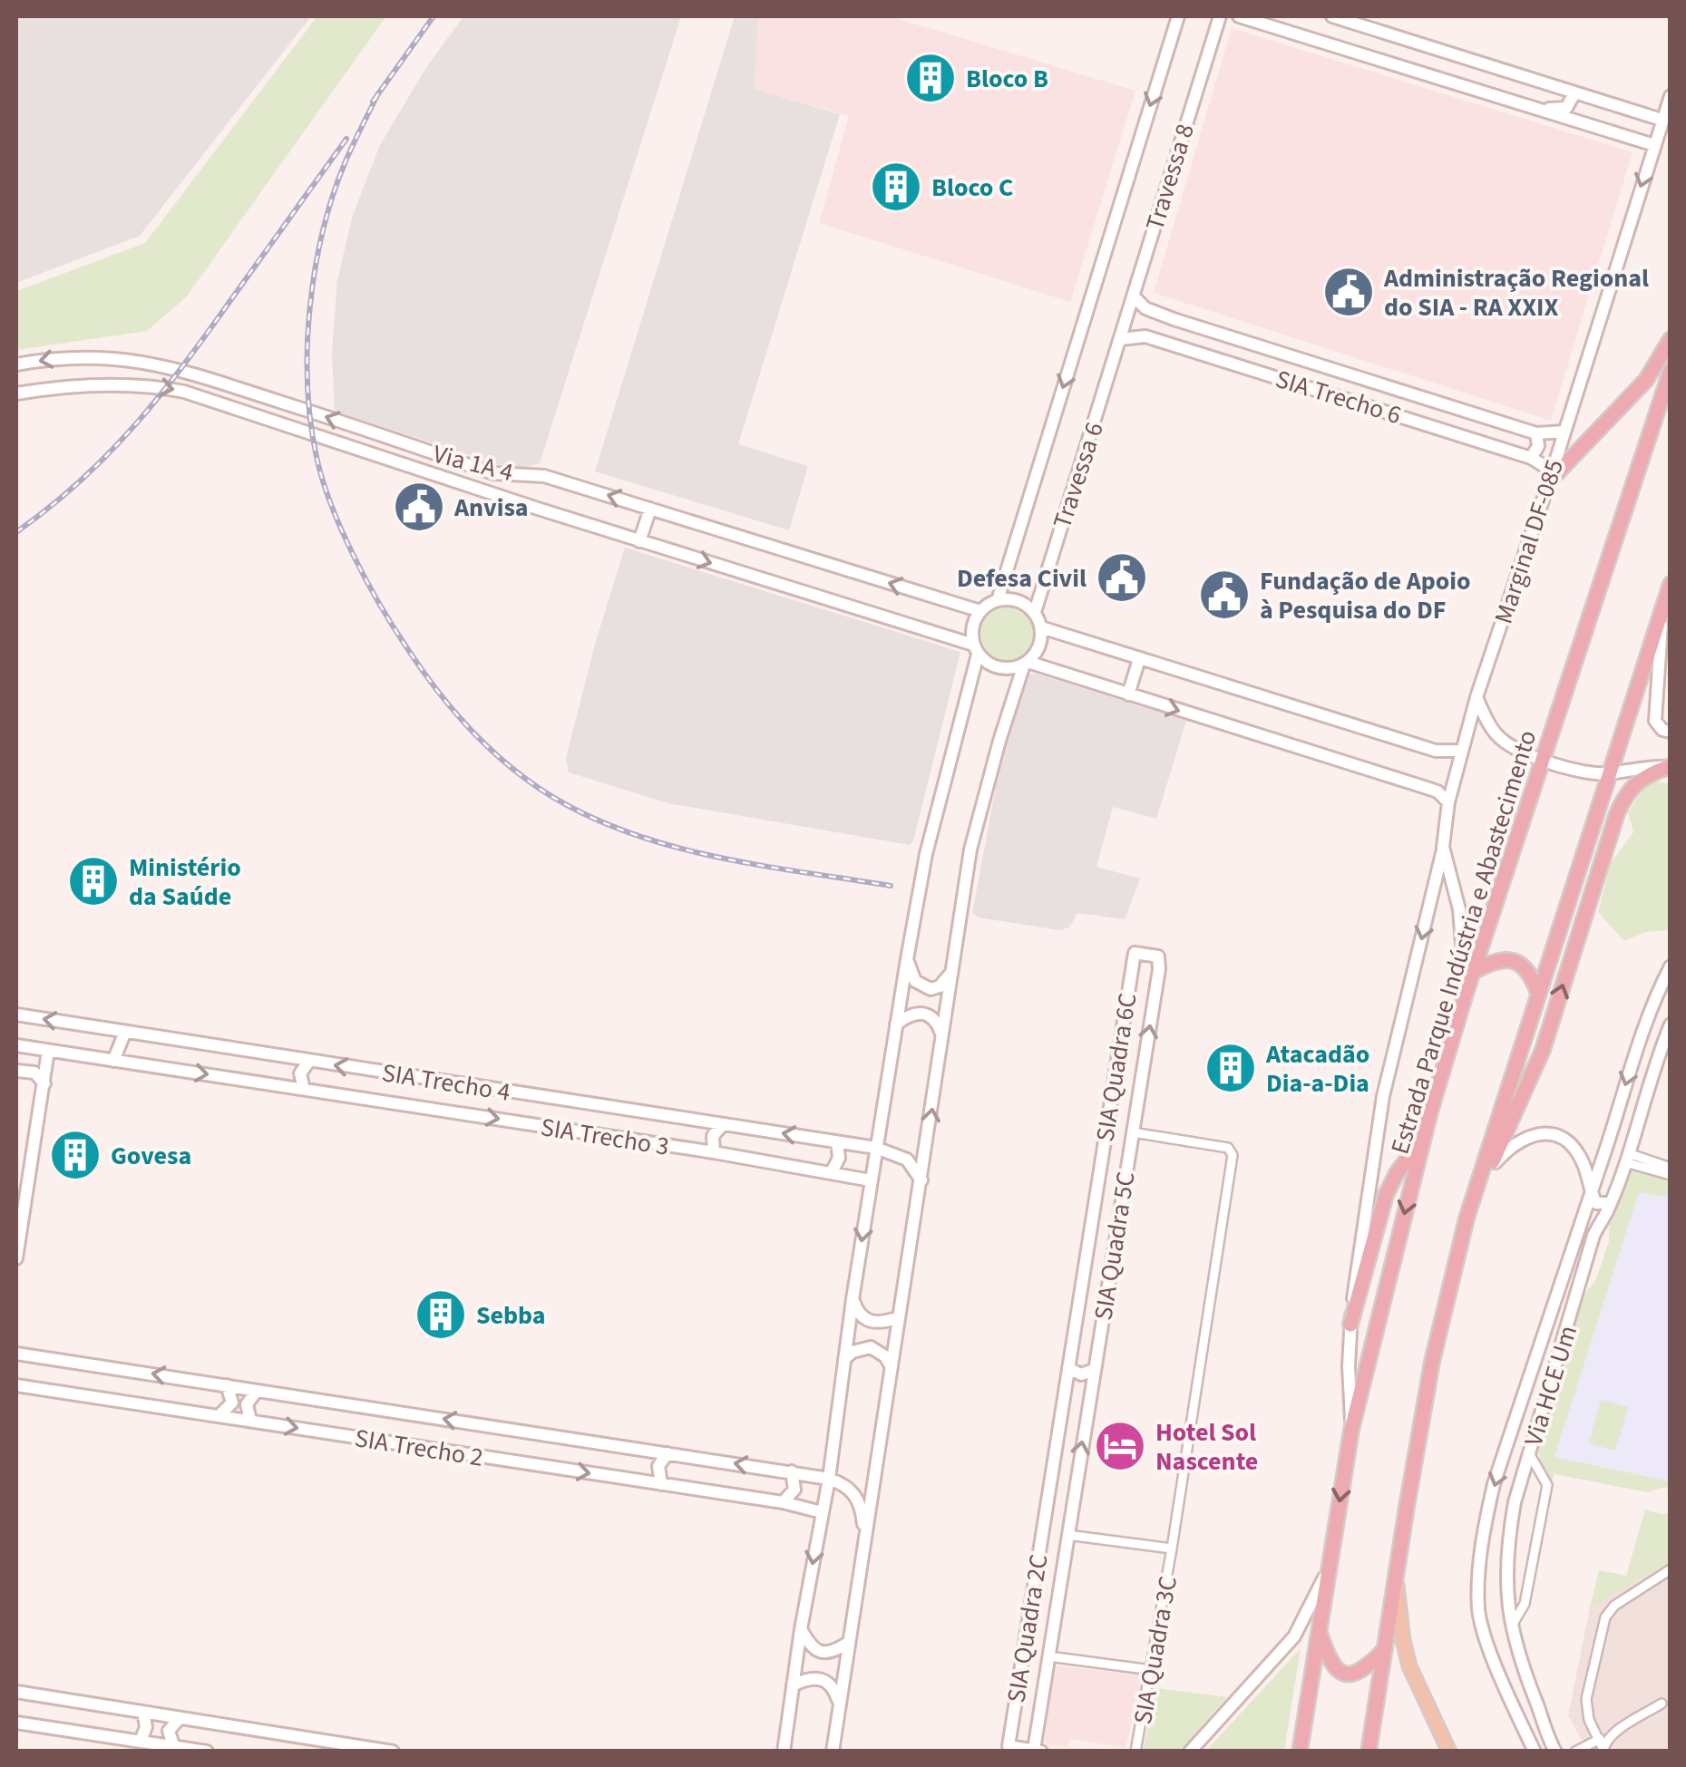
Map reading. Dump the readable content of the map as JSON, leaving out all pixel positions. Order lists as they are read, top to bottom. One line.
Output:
{"streets":{"highway":["Estrada Parque Indústria e Abastecimento"],"main road":["Travessa 8","SIA Trecho 6","Via 1A 4","Travessa 6","Marginal DF-085","SIA Quadra 6C","SIA Trecho 4","SIA Trecho 3","SIA Quadra 5C","Via HCE Um","SIA Trecho 2","SIA Quadra 2C"],"street":["SIA Quadra 3C"]},"crossings":[["Travessa 8","SIA Trecho 6"],["Travessa 8","Travessa 6"],["SIA Trecho 6","Travessa 6"],["SIA Trecho 6","Marginal DF-085"],["Via 1A 4","Travessa 6"],["Marginal DF-085","Estrada Parque Indústria e Abastecimento"],["SIA Quadra 6C","SIA Quadra 5C"],["SIA Quadra 6C","SIA Quadra 2C"]],"one_way":["SIA Trecho 4","SIA Trecho 3","SIA Quadra 5C"],"places":{"building":["Bloco B","Bloco C","Ministério da Saúde","Atacadão Dia-a-Dia","Govesa","Sebba"],"public building":["Administração Regional do SIA - RA XXIX","Anvisa","Defesa Civil","Fundação de Apoio à Pesquisa do DF"],"hotel":["Hotel Sol Nascente"]}}
